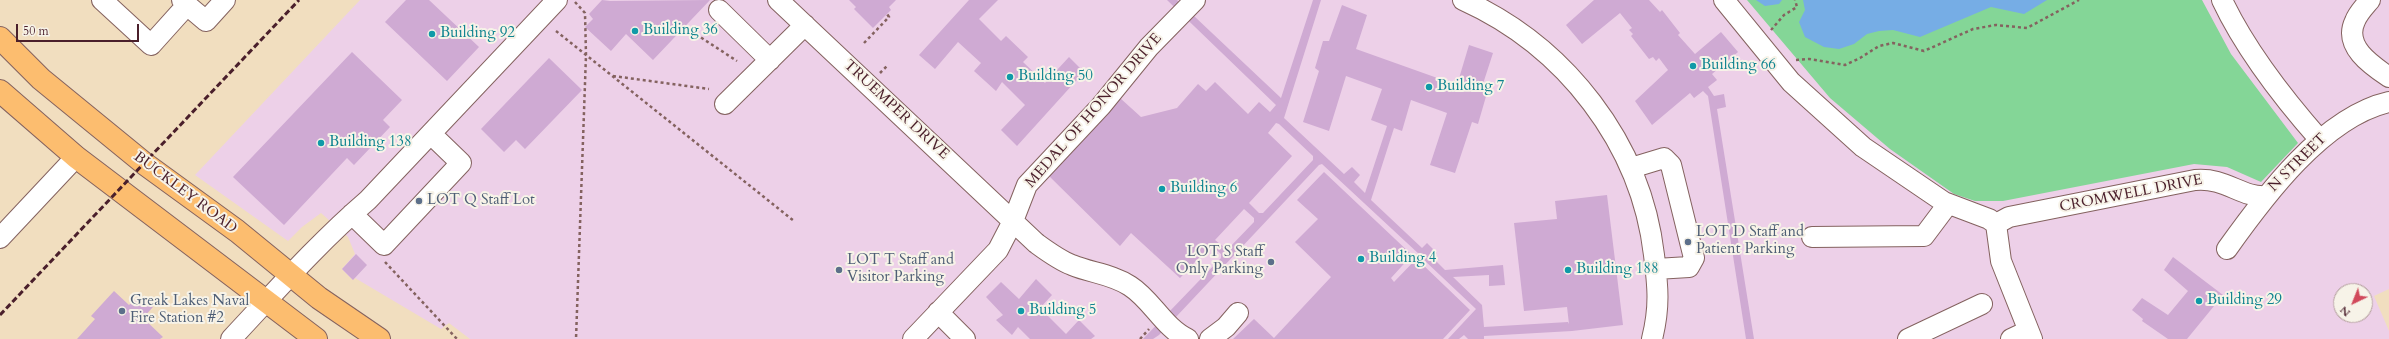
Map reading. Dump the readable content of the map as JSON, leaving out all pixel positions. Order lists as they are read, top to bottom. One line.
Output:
{"streets":{"highway":["BUCKLEY ROAD"],"street":["TRUEMPER DRIVE","MEDAL OF HONOR DRIVE","N STREET","CROMWELL DRIVE"]},"crossings":[["TRUEMPER DRIVE","MEDAL OF HONOR DRIVE"],["N STREET","CROMWELL DRIVE"]],"places":["Building 36","Building 92","Building 66","Building 50","Building 7","Building 138","Building 6","LOT Q Staff Lot","LOT D Staff and Patient Parking","Building 4","LOT S Staff Only Parking","LOT T Staff and Visitor Parking","Building 188","Building 29","Greak Lakes Naval Fire Station #2","Building 5"],"scale_bar":"50 m","north":"bottom left"}
